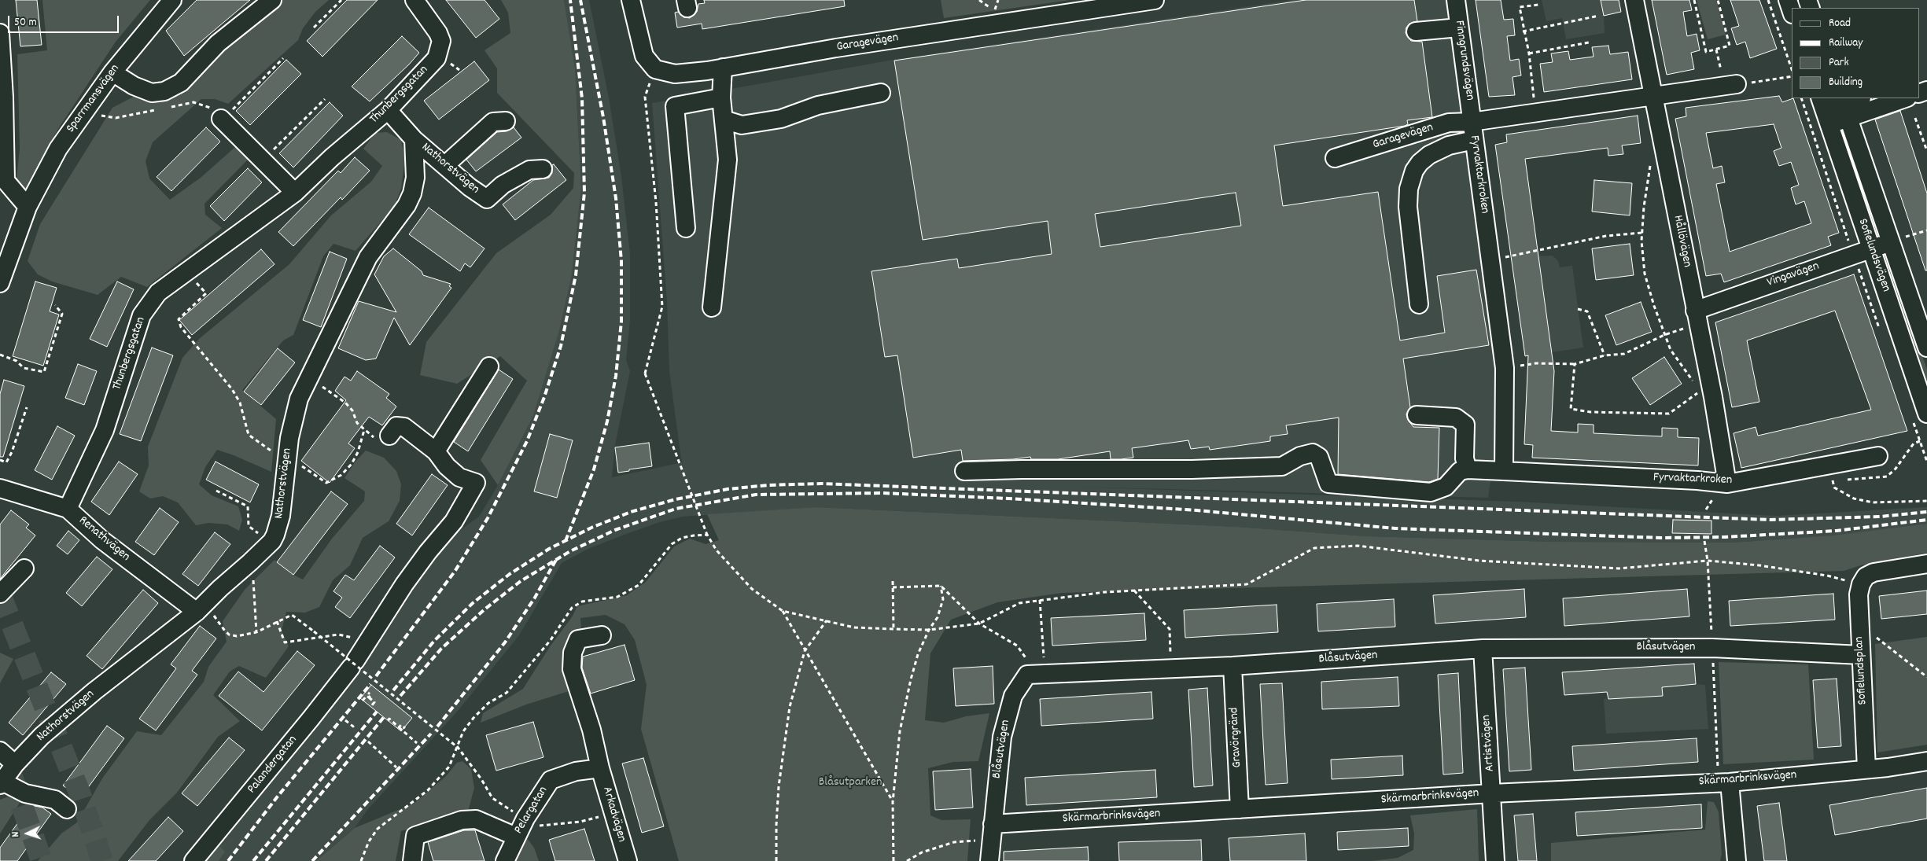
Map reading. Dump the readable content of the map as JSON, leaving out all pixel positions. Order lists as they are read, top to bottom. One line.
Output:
{"streets":{"street":["Garagevägen","Finngrundsvägen","Thunbergsgatan","Sparrmansvägen","Nathorstvägen","Fyrvaktarkroken","Hållövägen","Sofielundsvägen","Vingavägen","Renathvägen","Blåsutvägen","Sofielundsplan","Gravörgränd","Artistvägen","Palandergatan","Skärmarbrinksvägen","Pelargatan","Arkadvägen"]},"crossings":[["Garagevägen","Finngrundsvägen"],["Garagevägen","Fyrvaktarkroken"],["Finngrundsvägen","Fyrvaktarkroken"],["Thunbergsgatan","Nathorstvägen"],["Thunbergsgatan","Renathvägen"],["Nathorstvägen","Renathvägen"],["Fyrvaktarkroken","Hållövägen"],["Hållövägen","Vingavägen"],["Sofielundsvägen","Vingavägen"],["Blåsutvägen","Sofielundsplan"],["Blåsutvägen","Gravörgränd"],["Blåsutvägen","Artistvägen"],["Blåsutvägen","Skärmarbrinksvägen"],["Sofielundsplan","Skärmarbrinksvägen"],["Gravörgränd","Skärmarbrinksvägen"],["Artistvägen","Skärmarbrinksvägen"],["Pelargatan","Arkadvägen"]],"parks":["Blåsutparken"],"legend":["Road","Railway","Park","Building"],"scale_bar":"50 m","north":"left"}
